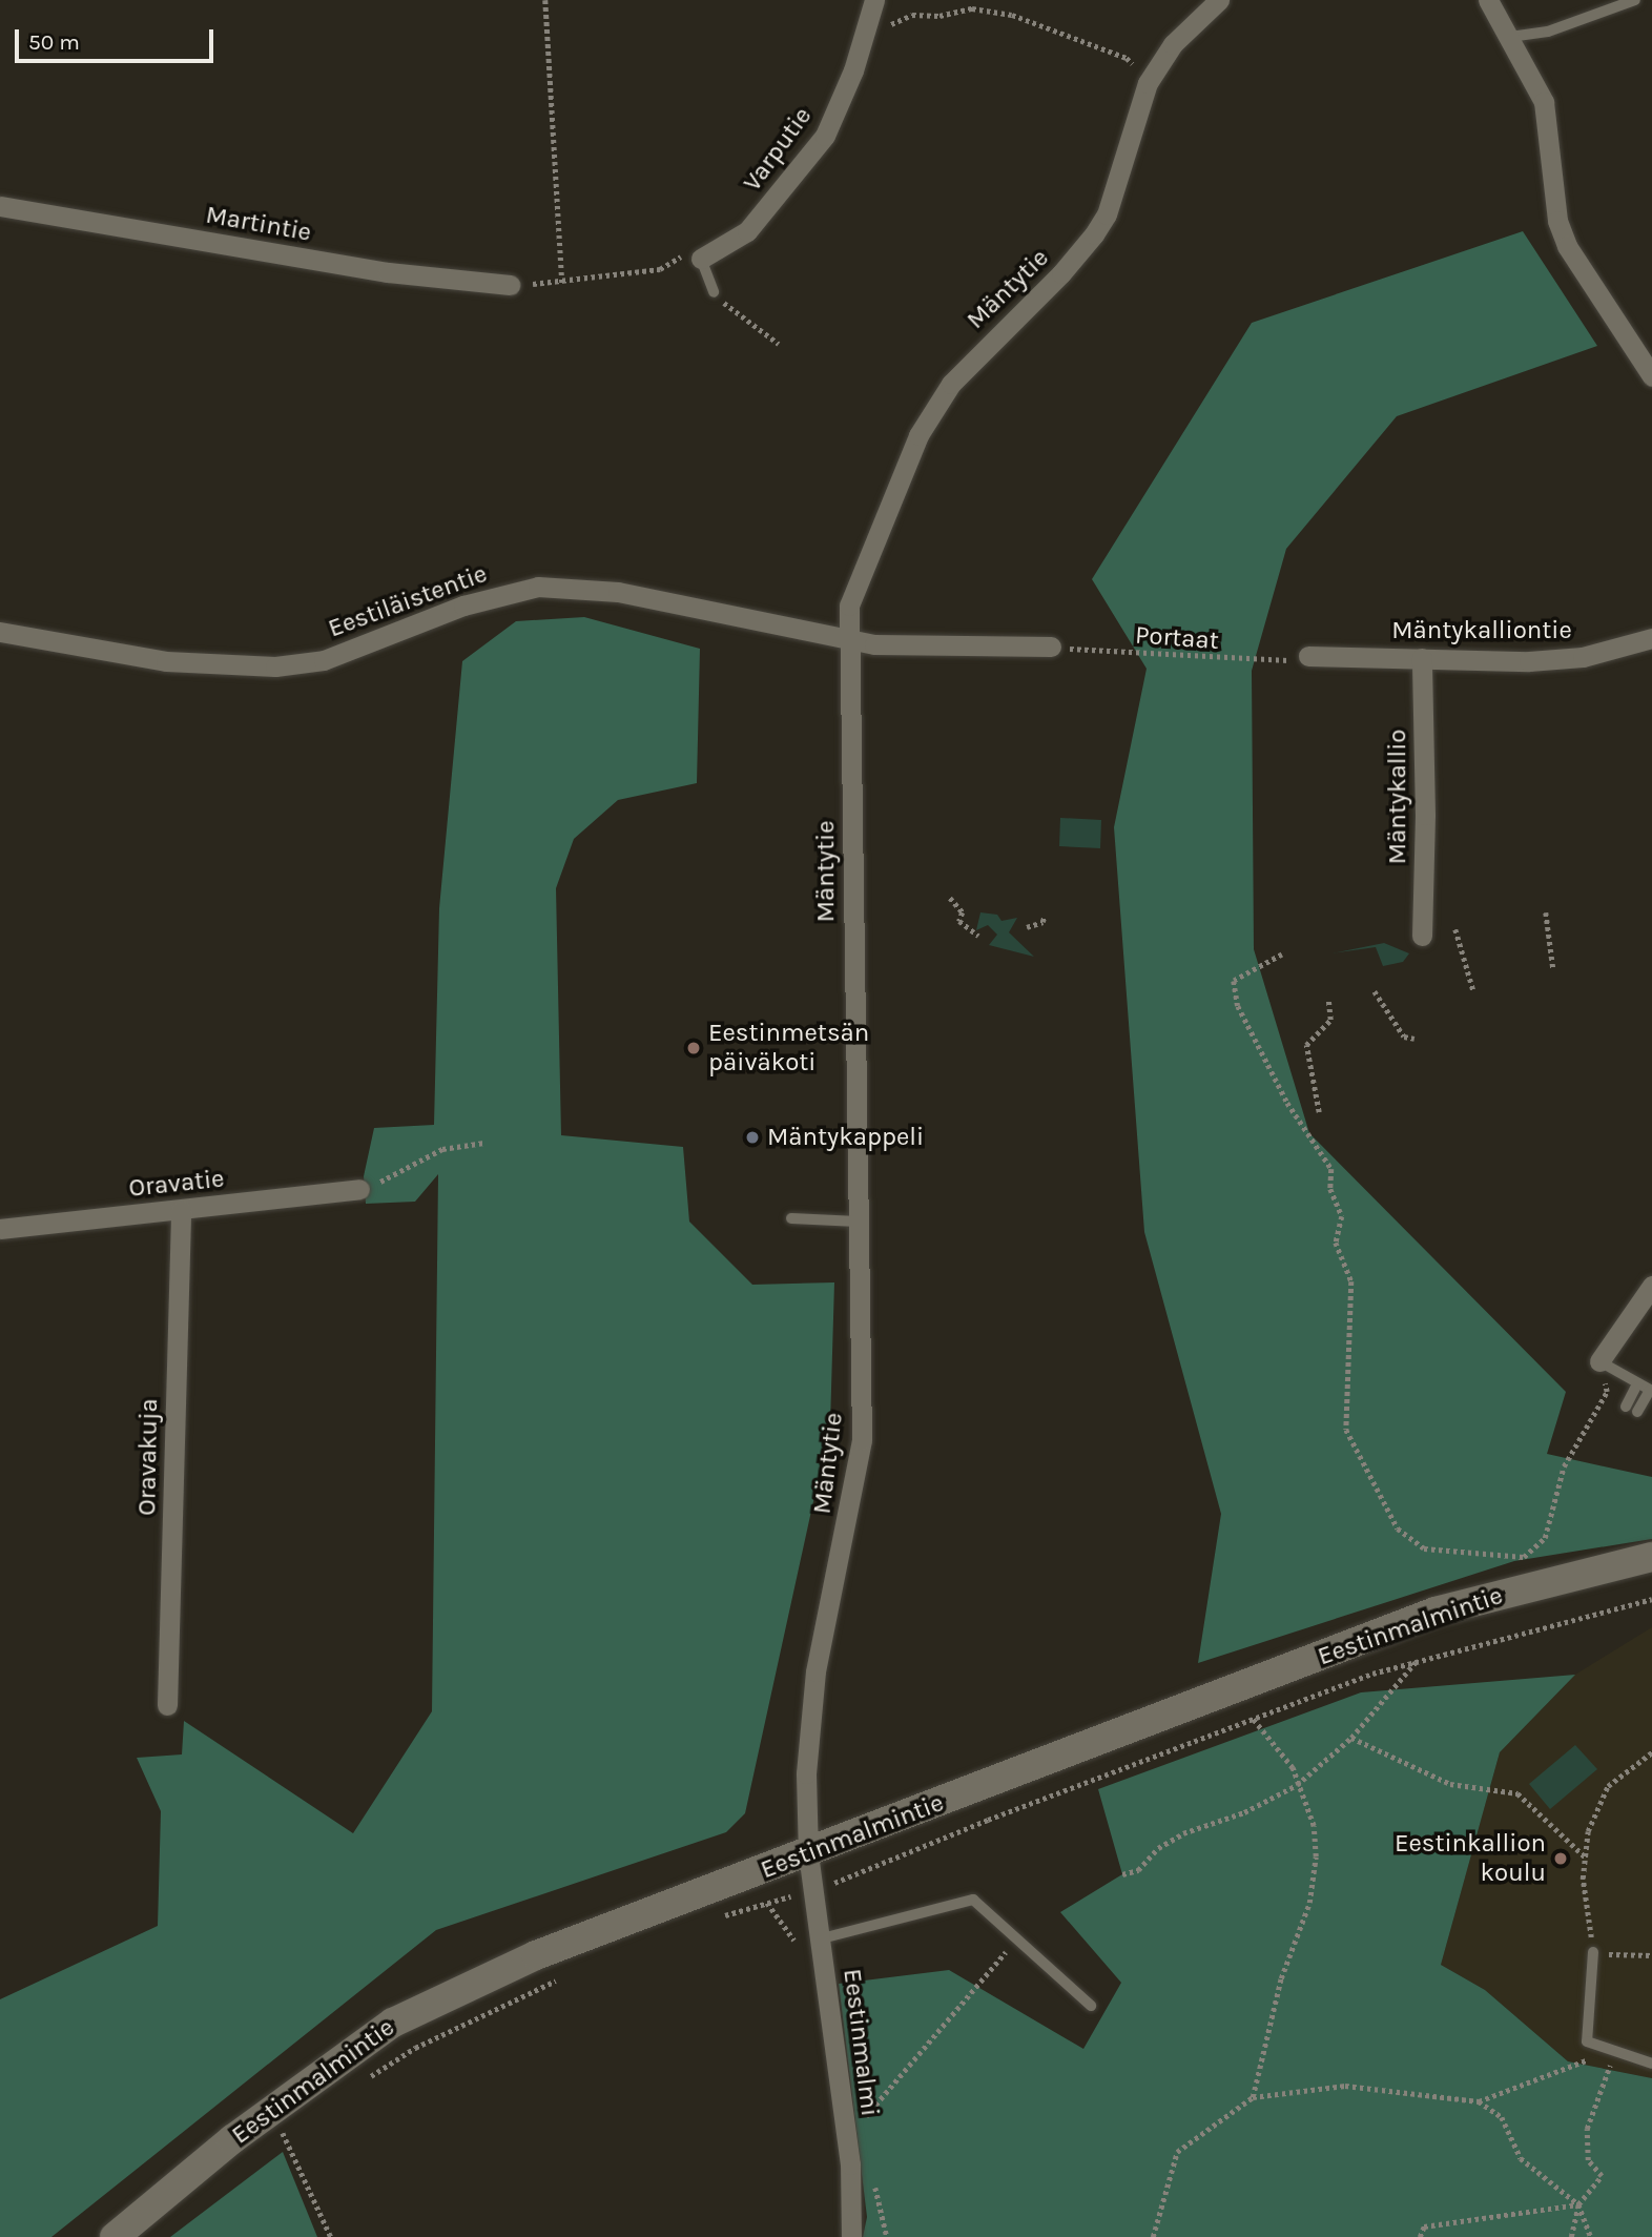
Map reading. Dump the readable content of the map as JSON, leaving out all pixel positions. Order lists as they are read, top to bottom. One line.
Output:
{"streets":{"street":["Varputie","Martintie","Mäntytie","Eestiläistentie","Mäntykalliontie","Mäntykallio","Oravatie","Oravakuja","Eestinmalmintie","Eestinmalmi"],"path":["Portaat"]},"crossings":[["Mäntytie","Eestiläistentie"],["Mäntytie","Eestinmalmintie"],["Mäntytie","Eestinmalmi"],["Eestiläistentie","Portaat"],["Mäntykalliontie","Portaat"],["Mäntykalliontie","Mäntykallio"],["Oravatie","Oravakuja"],["Eestinmalmintie","Eestinmalmi"]],"places":["Eestinmetsän päiväkoti","Mäntykappeli","Eestinkallion koulu"],"scale_bar":"50 m"}
